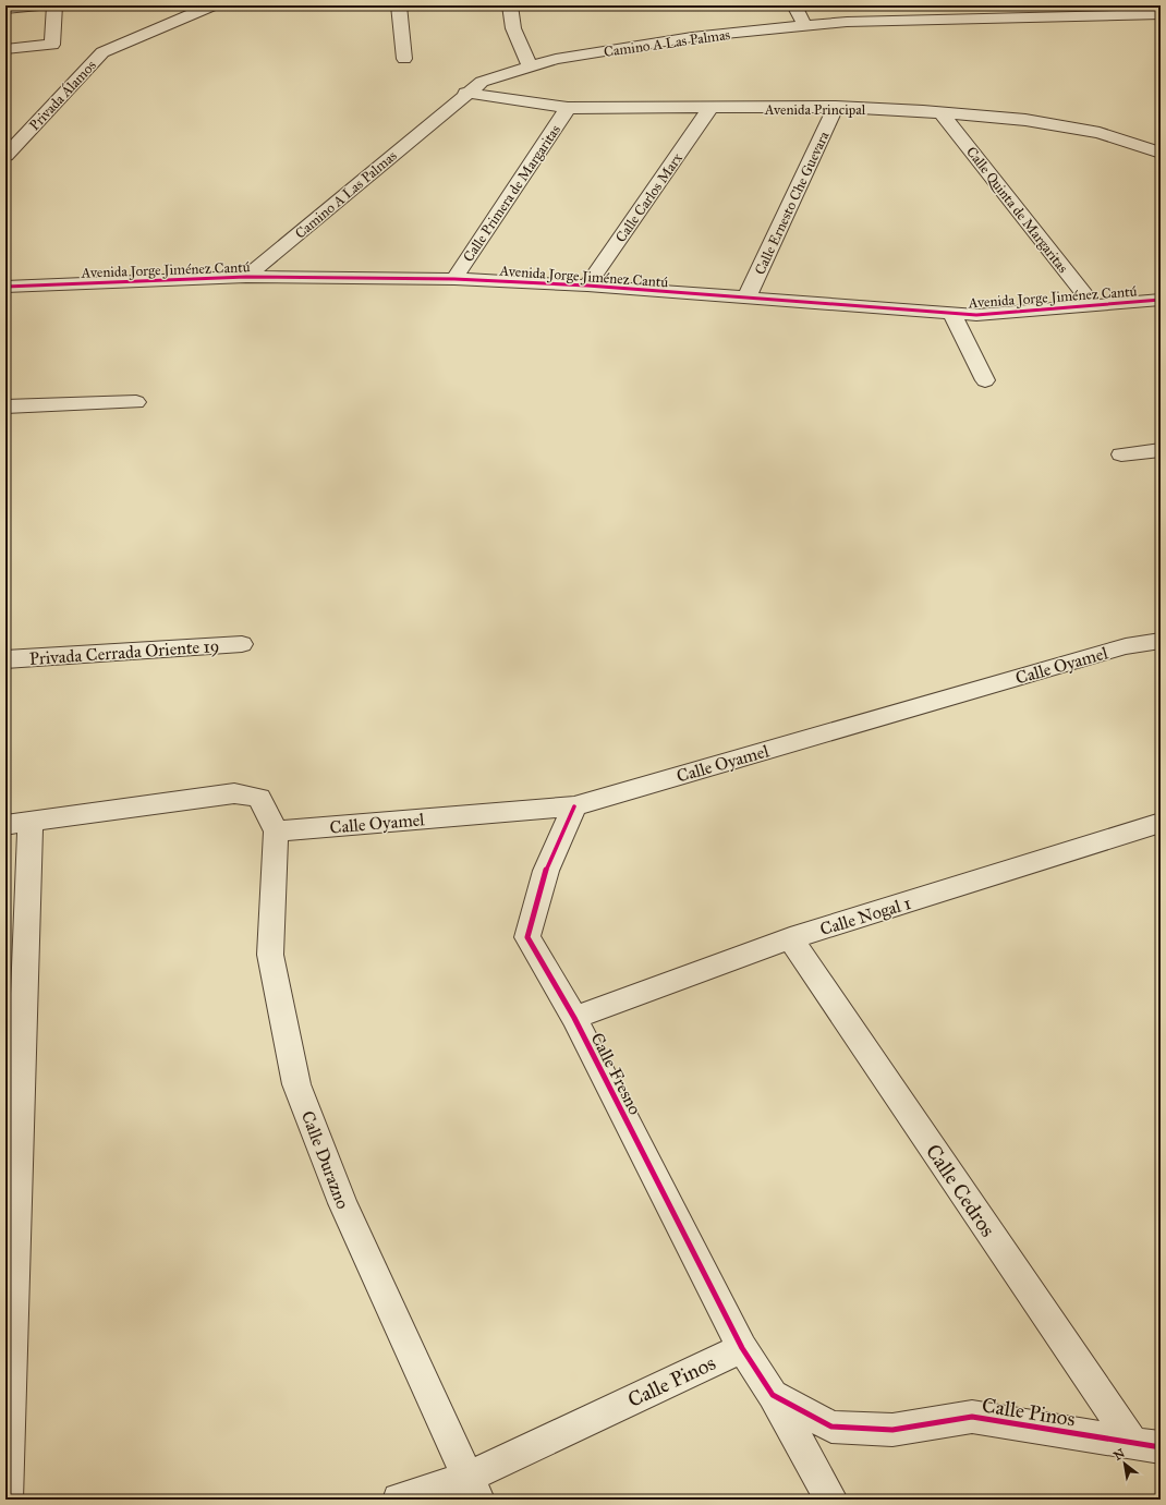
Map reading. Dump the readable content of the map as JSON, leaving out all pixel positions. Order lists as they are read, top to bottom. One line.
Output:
{"streets":{"street":["Camino A Las Palmas","Privada Álamos","Avenida Principal","Calle Primera de Margaritas","Calle Carlos Marx","Calle Ernesto Che Guevara","Calle Quinta de Margaritas","Avenida Jorge Jiménez Cantú","Privada Cerrada Oriente 19","Calle Oyamel","Calle Nogal 1","Calle Fresno","Calle Durazno","Calle Cedros","Calle Pinos"]},"crossings":[["Camino A Las Palmas","Avenida Principal"],["Camino A Las Palmas","Avenida Jorge Jiménez Cantú"],["Avenida Principal","Calle Primera de Margaritas"],["Avenida Principal","Calle Carlos Marx"],["Avenida Principal","Calle Ernesto Che Guevara"],["Avenida Principal","Calle Quinta de Margaritas"],["Calle Primera de Margaritas","Avenida Jorge Jiménez Cantú"],["Calle Carlos Marx","Avenida Jorge Jiménez Cantú"],["Calle Ernesto Che Guevara","Avenida Jorge Jiménez Cantú"],["Calle Quinta de Margaritas","Avenida Jorge Jiménez Cantú"],["Calle Oyamel","Calle Fresno"],["Calle Oyamel","Calle Durazno"],["Calle Nogal 1","Calle Fresno"],["Calle Nogal 1","Calle Cedros"],["Calle Fresno","Calle Pinos"],["Calle Durazno","Calle Pinos"],["Calle Cedros","Calle Pinos"]],"north":"top left"}
